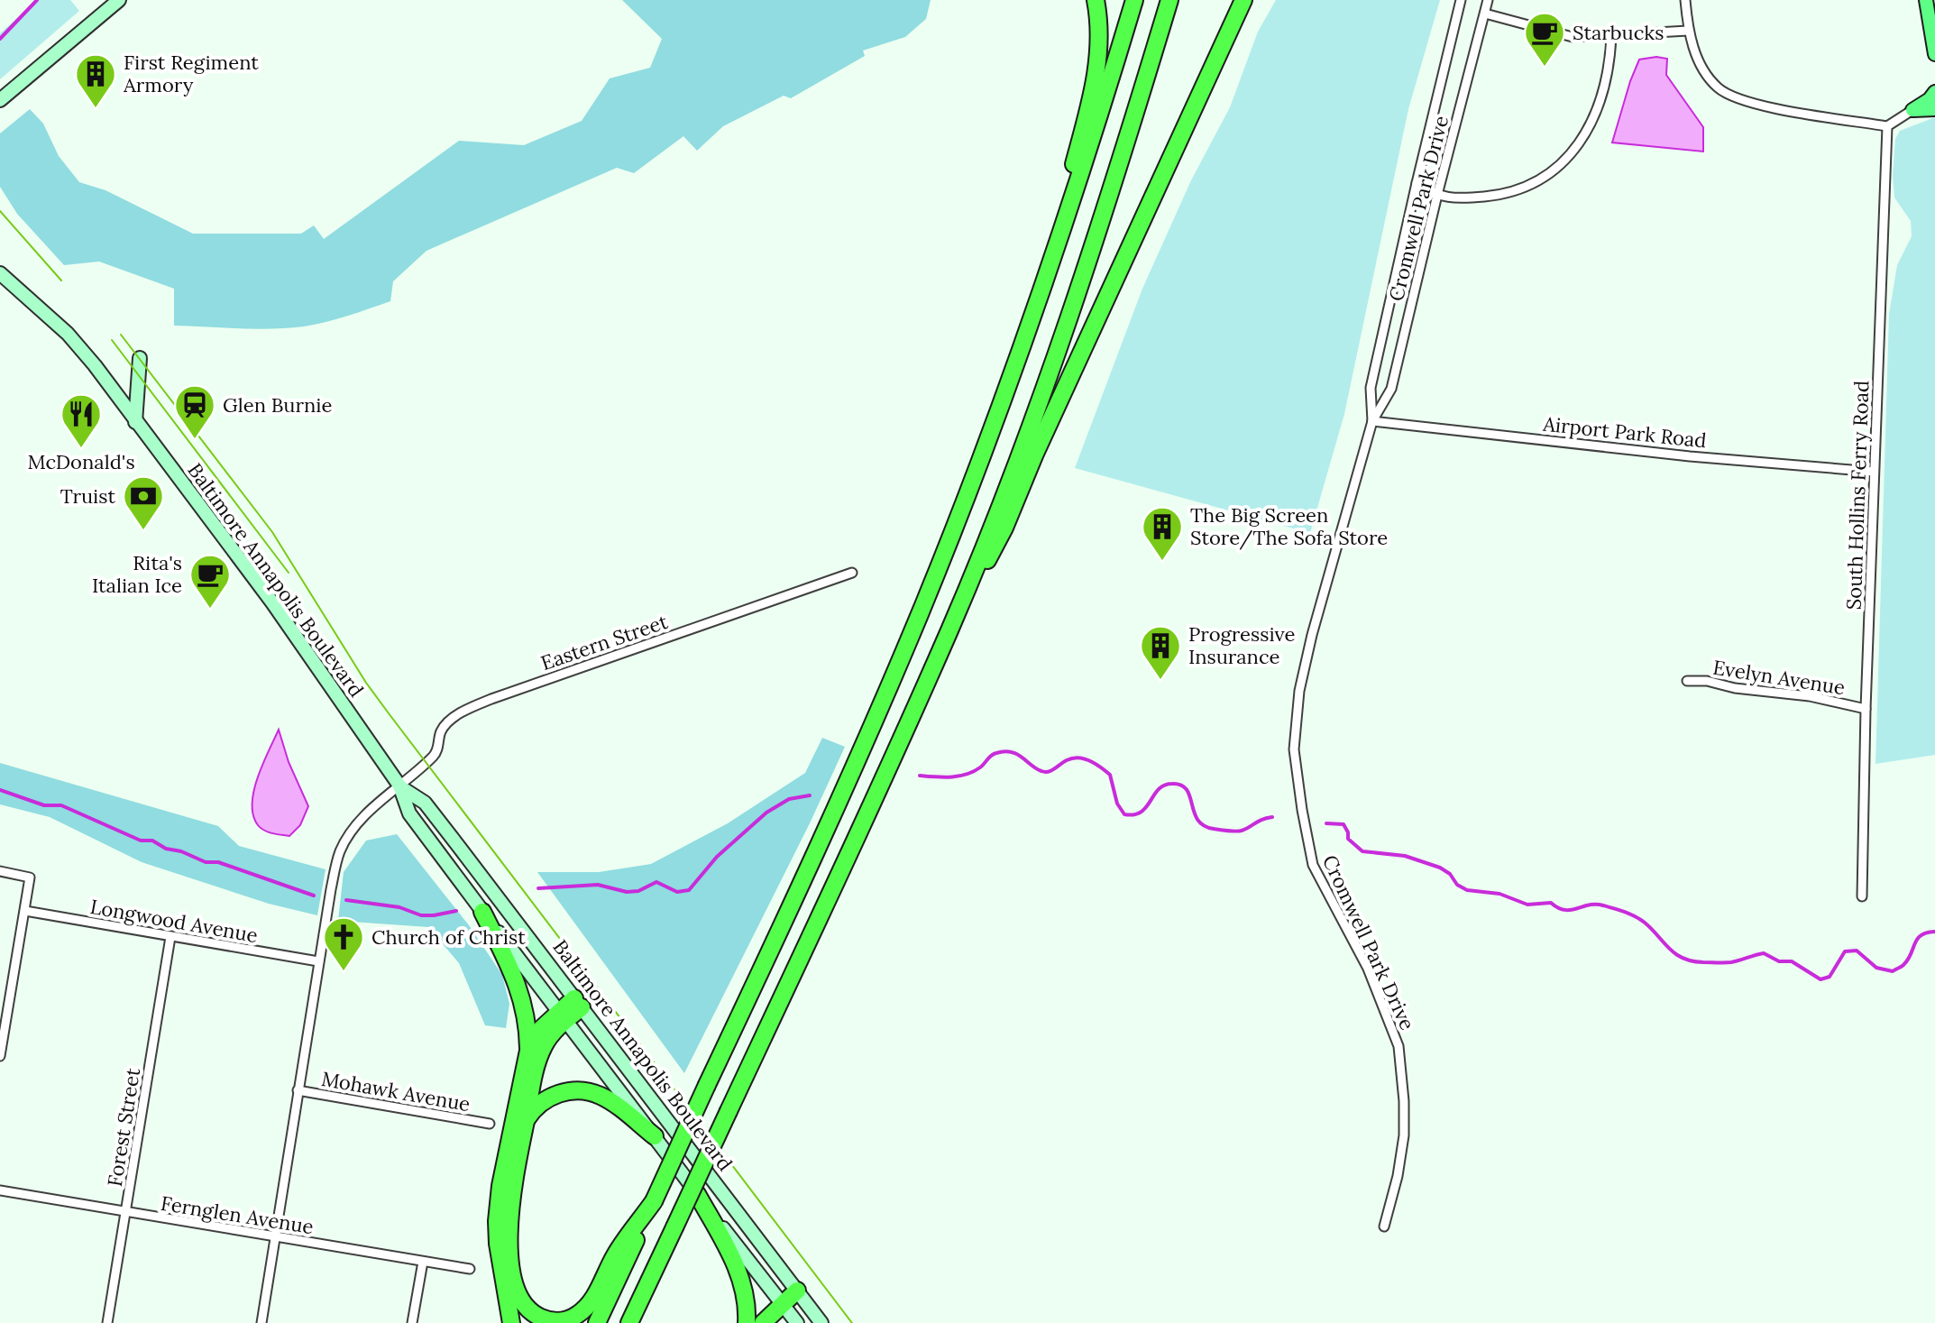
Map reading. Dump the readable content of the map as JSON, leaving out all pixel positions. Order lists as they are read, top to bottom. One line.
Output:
{"streets":{"main road":["Baltimore Annapolis Boulevard"],"street":["Cromwell Park Drive","Airport Park Road","South Hollins Ferry Road","Eastern Street","Evelyn Avenue","Longwood Avenue","Mohawk Avenue","Forest Street","Fernglen Avenue"]},"crossings":[["Cromwell Park Drive","Airport Park Road"],["Airport Park Road","South Hollins Ferry Road"],["South Hollins Ferry Road","Evelyn Avenue"],["Baltimore Annapolis Boulevard","Eastern Street"],["Eastern Street","Longwood Avenue"],["Longwood Avenue","Forest Street"],["Forest Street","Fernglen Avenue"]],"places":{"cafe":["Starbucks","Rita's Italian Ice"],"building":["First Regiment Armory","The Big Screen Store/The Sofa Store","Progressive Insurance"],"station":["Glen Burnie"],"restaurant":["McDonald's"],"bank":["Truist"],"church":["Church of Christ"]}}
